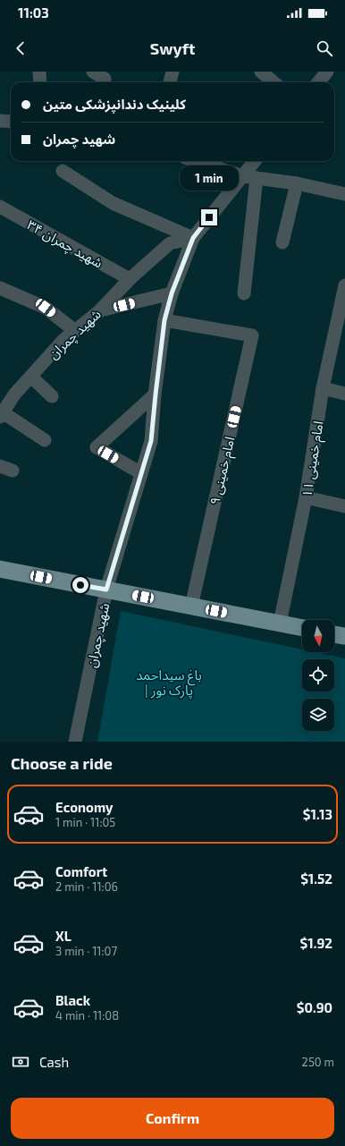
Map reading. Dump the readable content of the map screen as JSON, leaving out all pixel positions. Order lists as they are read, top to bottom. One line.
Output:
{"streets":{"street":["شهید چمران ۳۴","شهید چمران","امام خمینی ۱۱","امام خمینی ۹"]},"crossings":[["شهید چمران ۳۴","شهید چمران"],["شهید چمران","امام خمینی ۹"]],"parks":["باغ سیداحمد | پارک نور"],"north":"bottom","page":{"status":"11:03","header":"Swyft","banner":["کلینیک دندانپزشکی متین","شهید چمران"],"bubble":"1 min","heading":"Choose a ride","list":[{"name":"Economy","note":"1 min · 11:05","value":"$1.13"},{"name":"Comfort","note":"2 min · 11:06","value":"$1.52"},{"name":"XL","note":"3 min · 11:07","value":"$1.92"},{"name":"Black","note":"4 min · 11:08","value":"$0.90"}],"pay":["Cash","250 m"],"buttons":"Confirm"}}
